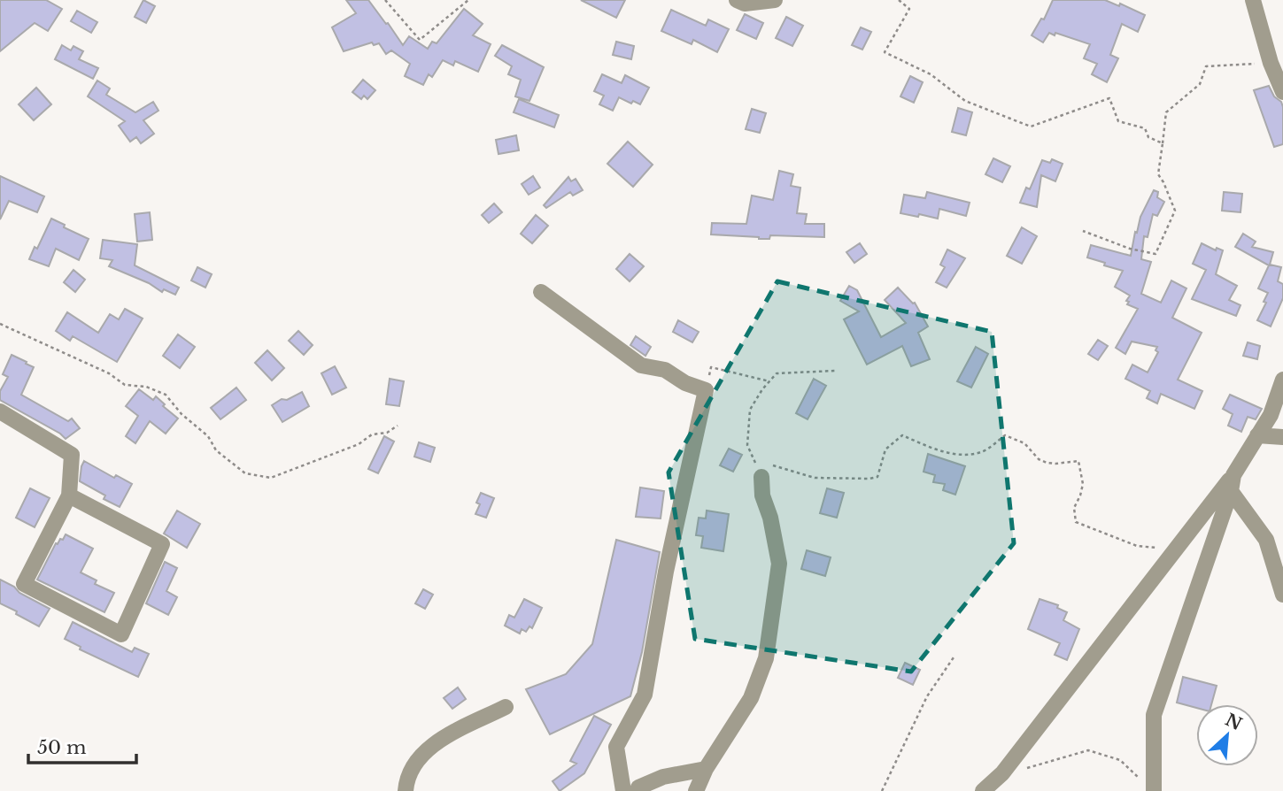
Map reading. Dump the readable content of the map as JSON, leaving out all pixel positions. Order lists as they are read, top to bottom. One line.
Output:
{"scale_bar":"50 m","north":"top right"}
